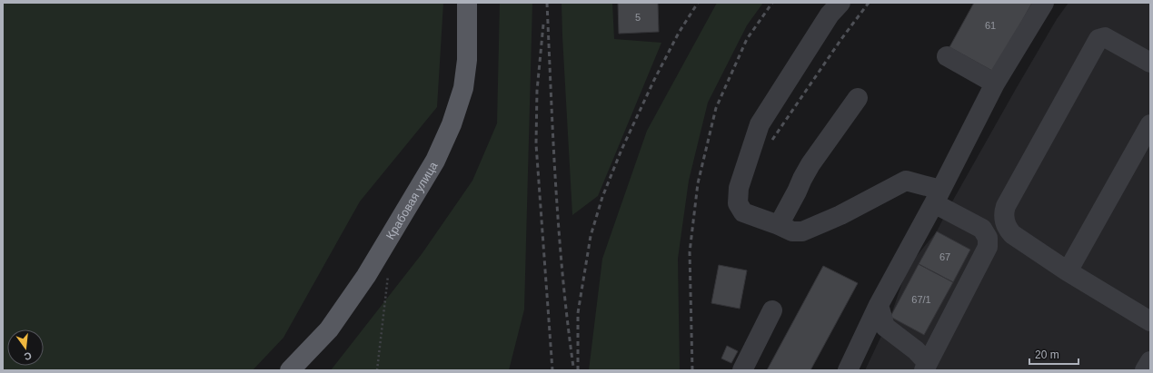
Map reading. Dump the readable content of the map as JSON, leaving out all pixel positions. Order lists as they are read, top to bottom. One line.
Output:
{"streets":{"main road":["Крабовая улица"]},"house_numbers":["5","61","67","67/1"],"scale_bar":"20 m","north":"bottom"}
